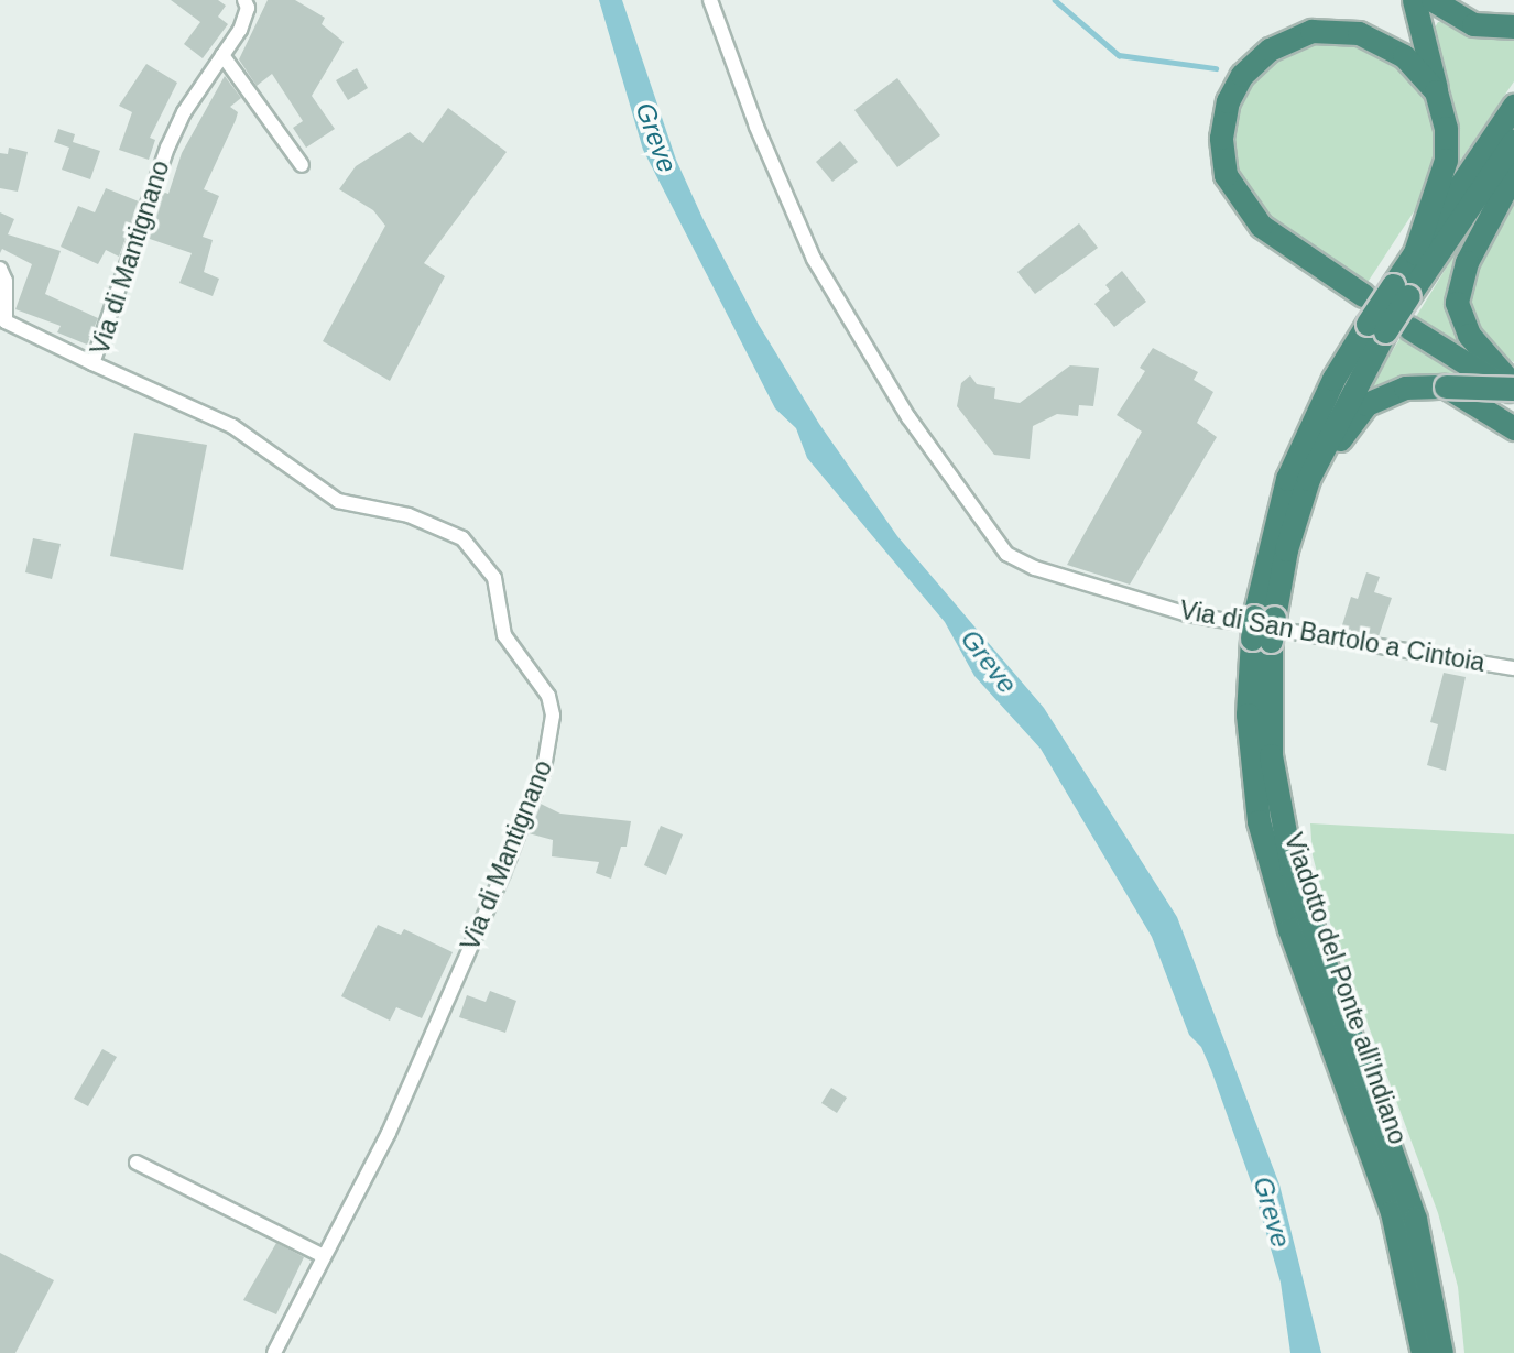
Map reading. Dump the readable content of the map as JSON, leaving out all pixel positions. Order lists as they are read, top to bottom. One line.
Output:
{"streets":{"highway":["Viadotto del Ponte all'Indiano"],"street":["Via di Mantignano","Via di San Bartolo a Cintoia"]},"crossings":[["Via di San Bartolo a Cintoia","Viadotto del Ponte all'Indiano"]],"water":["Greve"]}
